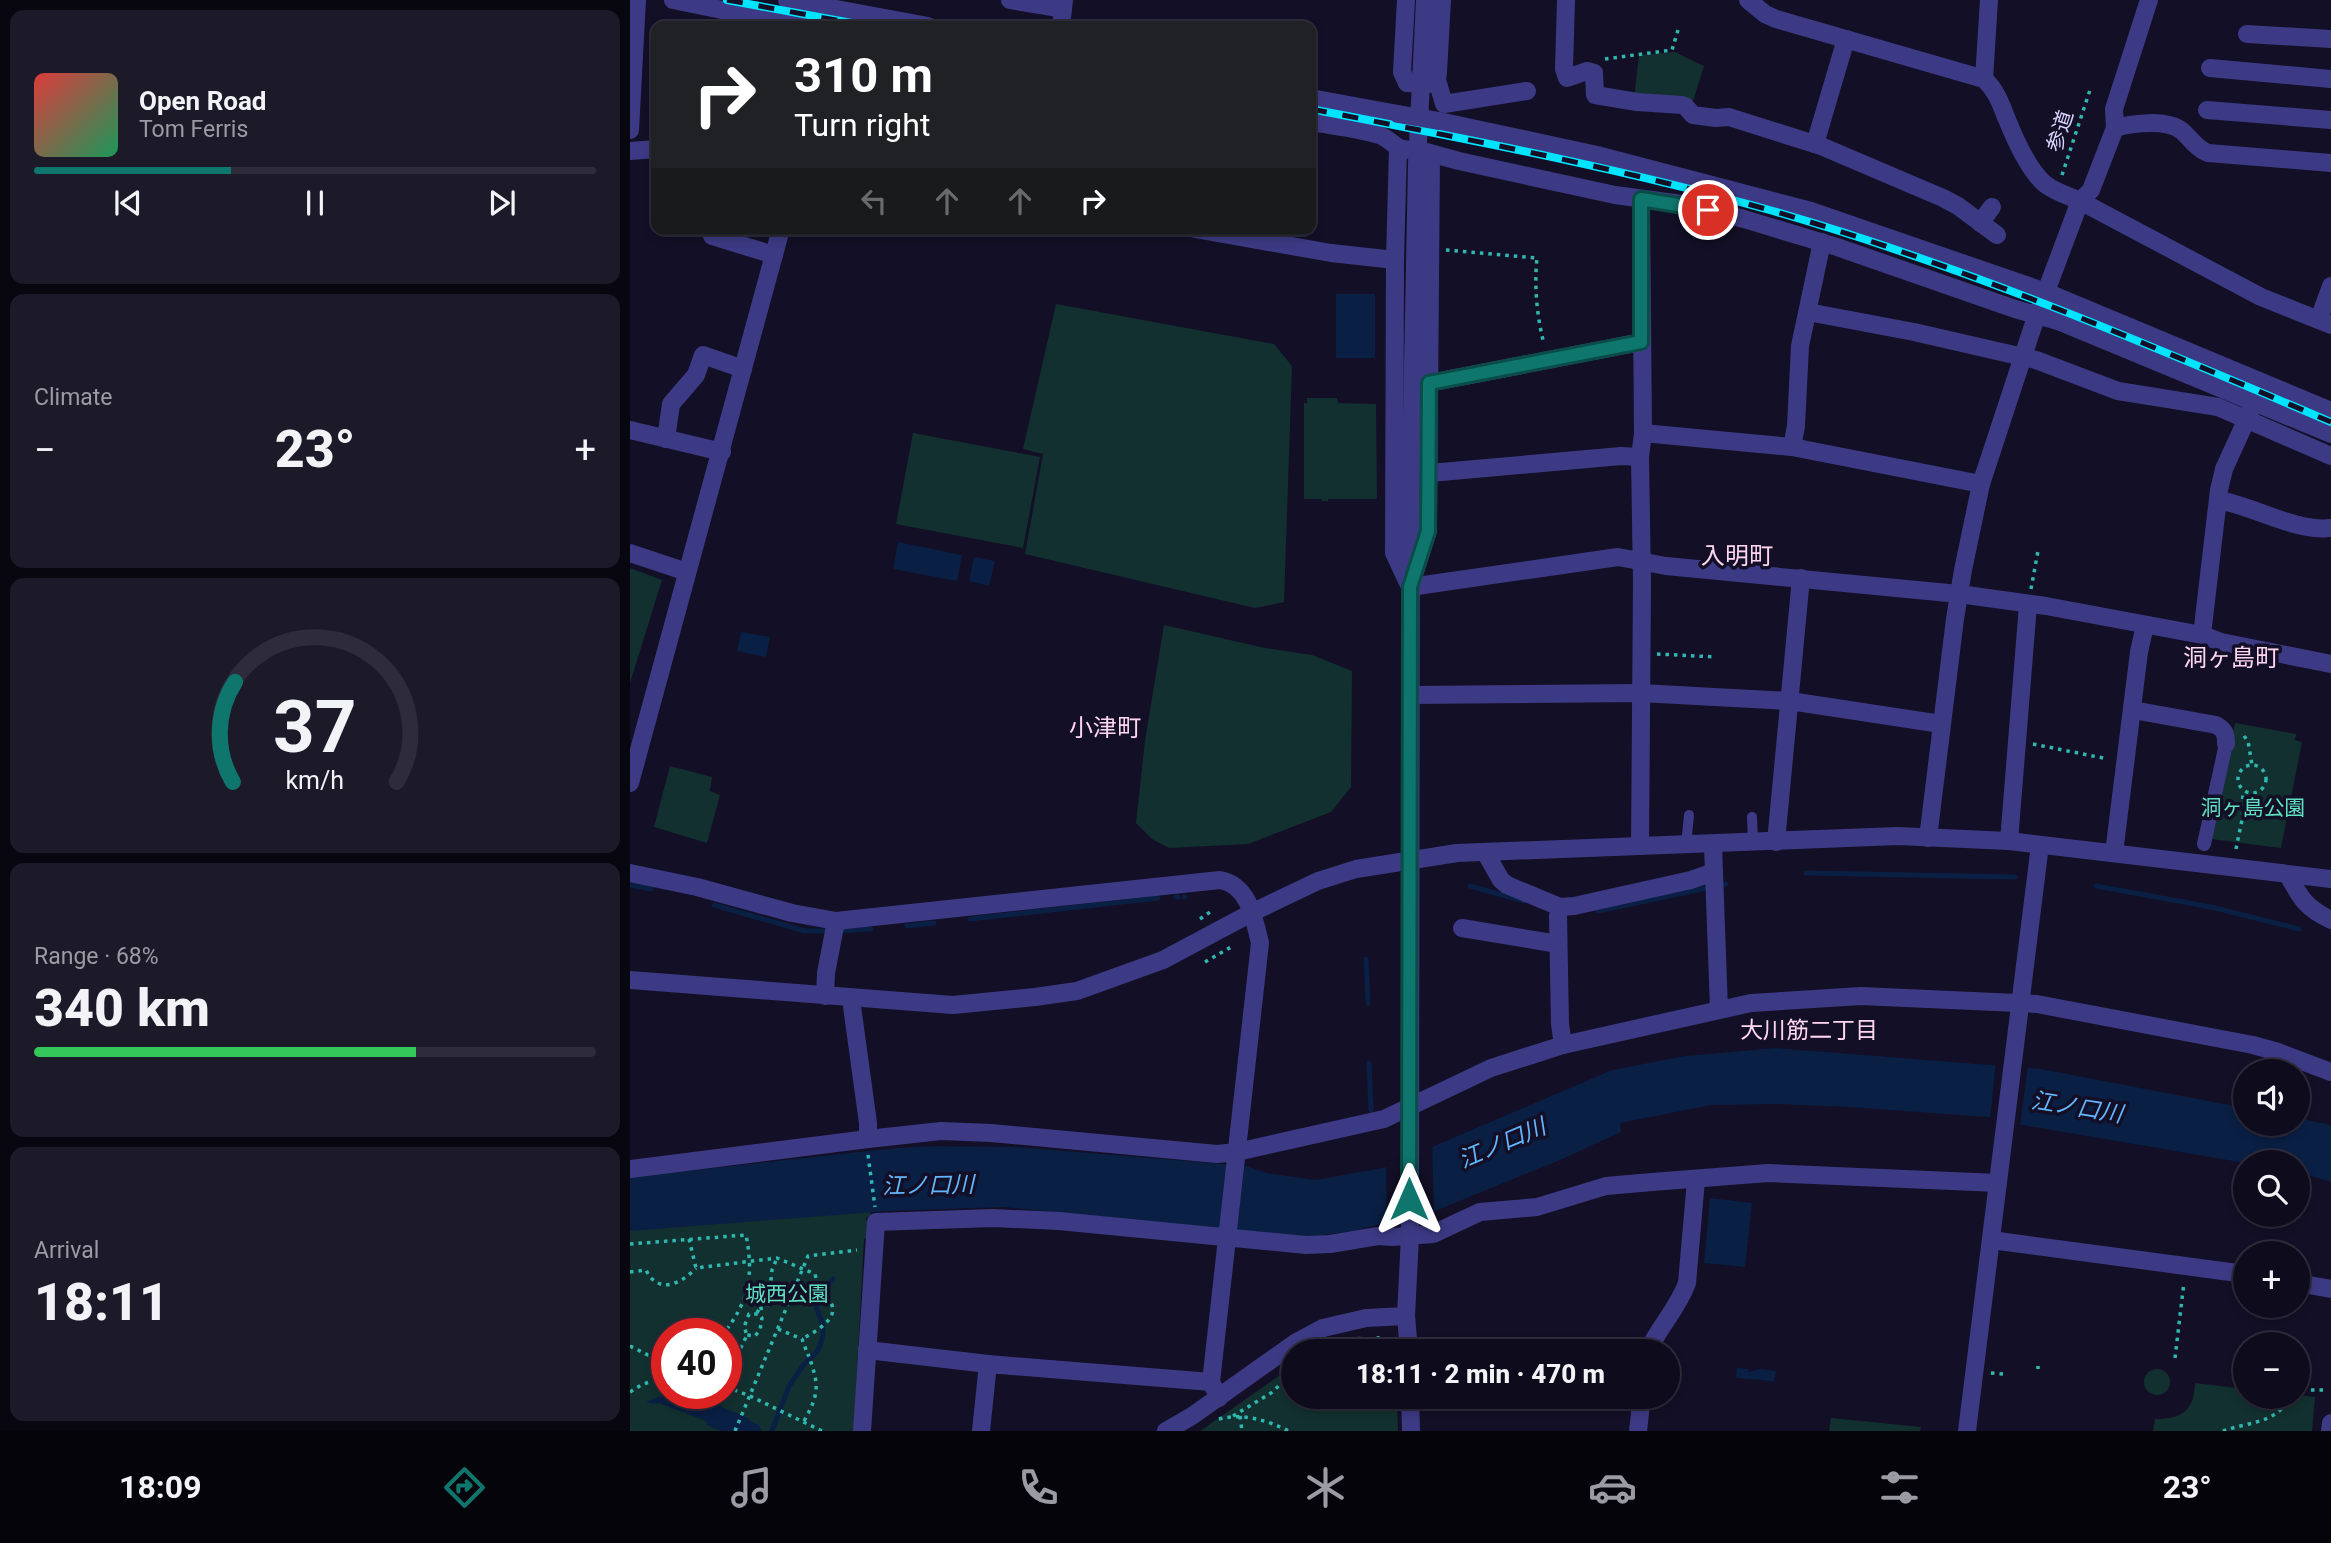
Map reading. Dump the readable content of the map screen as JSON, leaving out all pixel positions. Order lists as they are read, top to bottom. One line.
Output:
{"streets":{"path":["参道"]},"districts":["入明町","洞ヶ島町","小津町","大川筋二丁目"],"water":["江ノ口川"],"parks":["洞ヶ島公園","城西公園"],"page":{"turn":["310 m","Turn right"],"song":["Open Road","Tom Ferris"],"tile":["Climate",["Range · 68%","340 km"],["Arrival","18:11"]],"heat":["−","23°","+"],"map_buttons":["+","−"],"limit":"40","trip":"18:11 · 2 min · 470 m","tabs":["18:09","23°"],"gauge":["37","km/h"]}}
